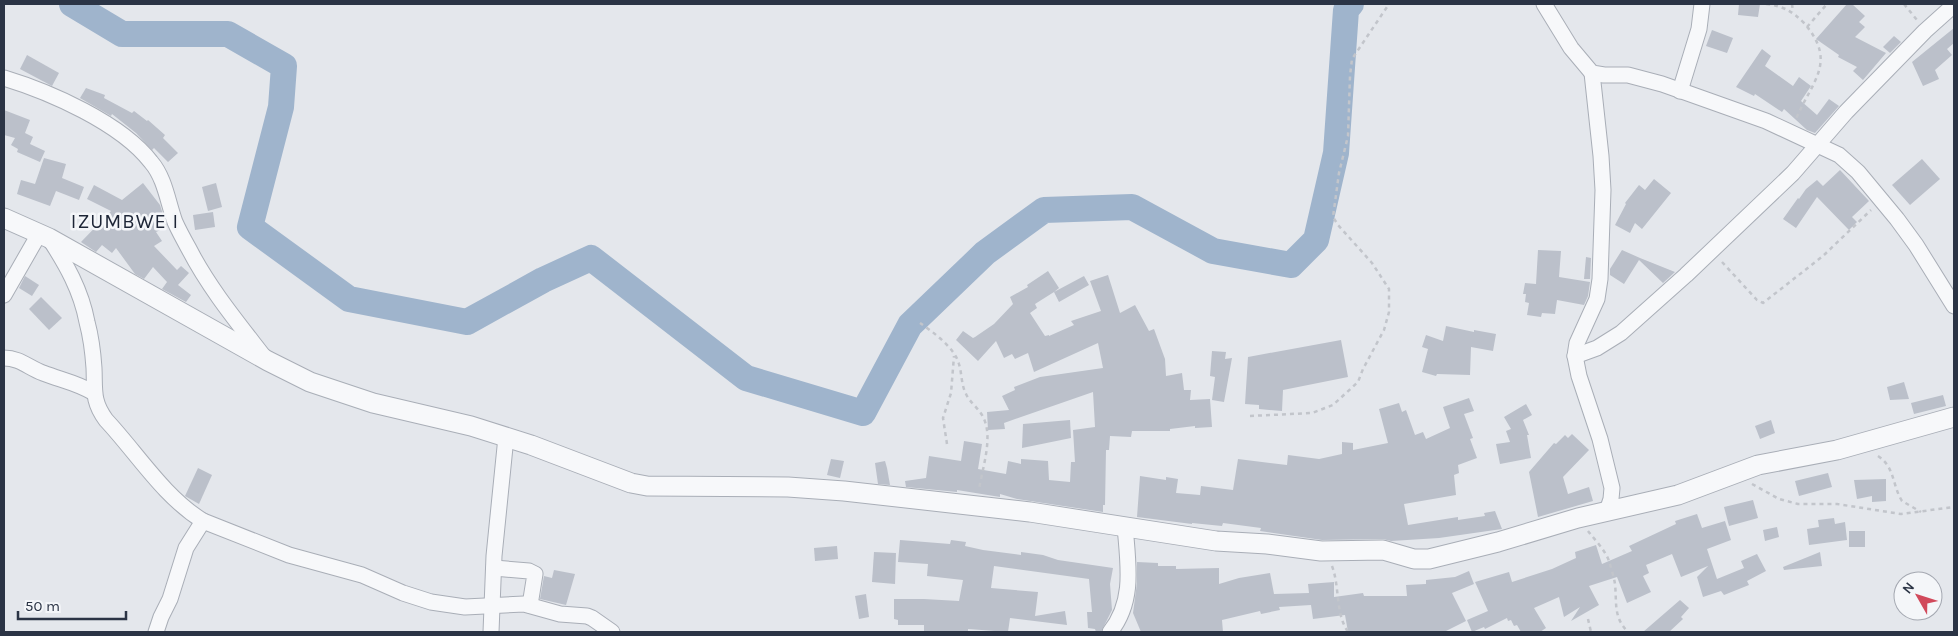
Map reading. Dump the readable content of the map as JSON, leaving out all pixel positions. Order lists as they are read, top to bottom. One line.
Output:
{"districts":["IZUMBWE I"],"scale_bar":"50 m","north":"top left"}
